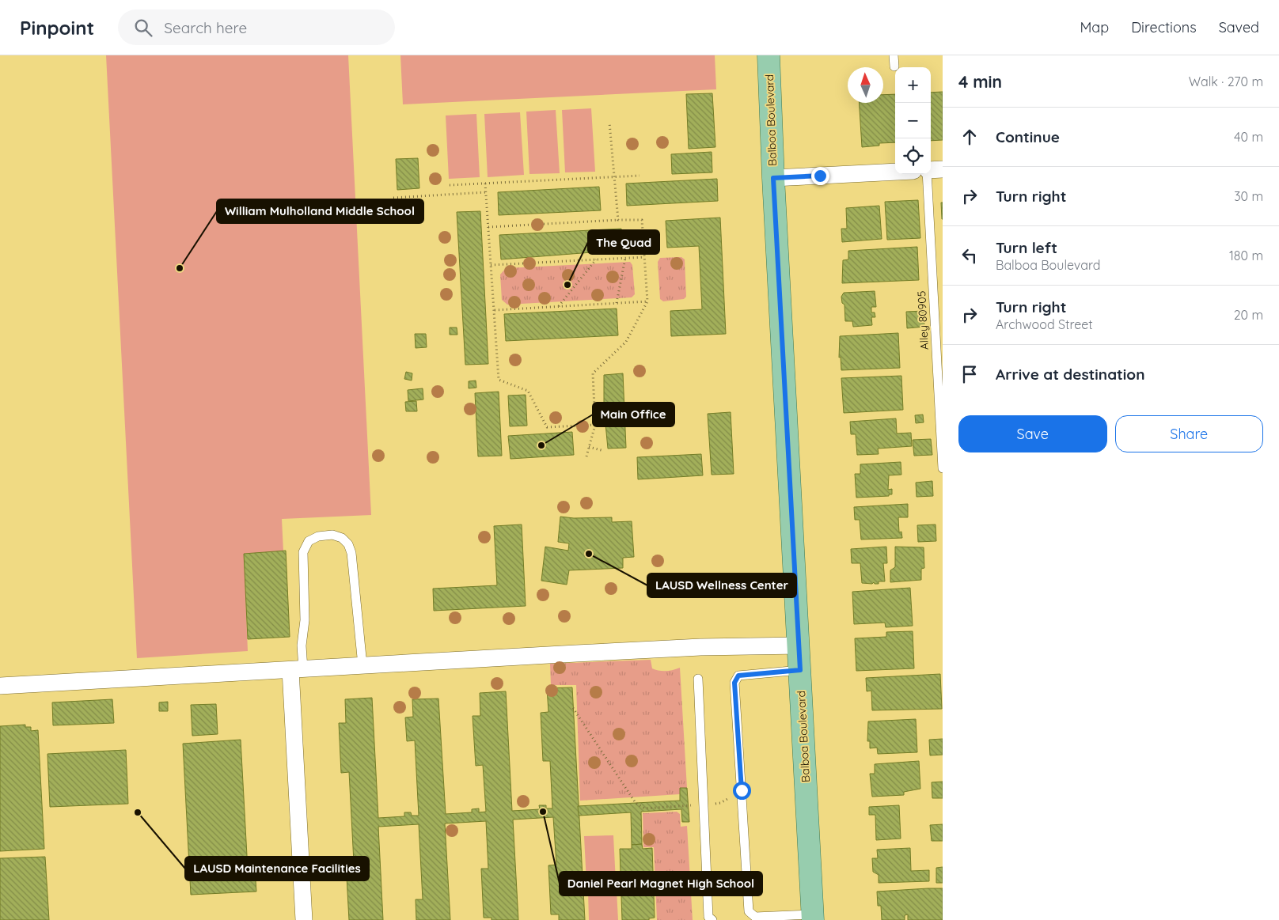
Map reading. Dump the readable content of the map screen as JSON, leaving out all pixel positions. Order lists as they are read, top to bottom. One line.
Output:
{"streets":{"main road":["Balboa Boulevard"],"lane":["Alley 80905"]},"places":["William Mulholland Middle School","The Quad","Main Office","LAUSD Wellness Center","Daniel Pearl Magnet High School","LAUSD Maintenance Facilities"],"north":"top","page":{"header":"Pinpoint","search":"Search here","nav":["Map","Directions","Saved"],"heading":["4 min","Walk · 270 m"],"map_buttons":["+","−"],"list":[["Continue","40 m"],["Turn right","30 m"],["Turn left","Balboa Boulevard","180 m"],["Turn right","Archwood Street","20 m"],"Arrive at destination"],"buttons":["Save","Share"]}}
